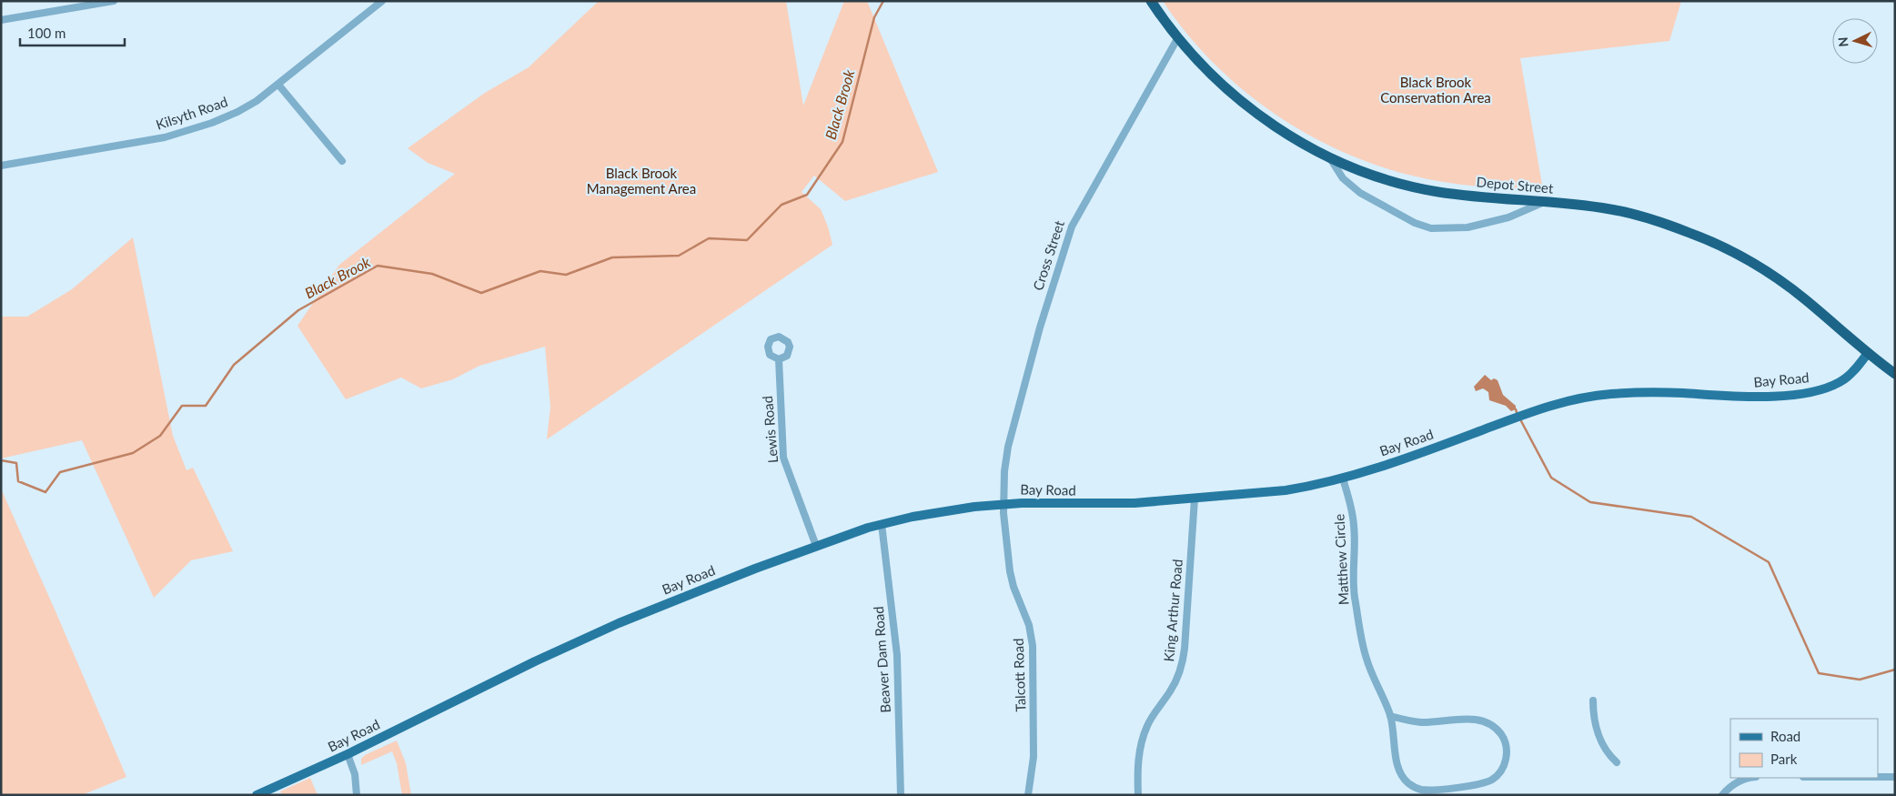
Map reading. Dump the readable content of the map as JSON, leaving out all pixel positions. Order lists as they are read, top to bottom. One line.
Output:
{"streets":{"highway":["Depot Street"],"main road":["Bay Road"],"street":["Kilsyth Road","Cross Street","Lewis Road","Matthew Circle","King Arthur Road","Beaver Dam Road","Talcott Road"]},"crossings":[["Depot Street","Cross Street"],["Depot Street","Bay Road"],["Cross Street","Bay Road"],["Cross Street","Talcott Road"],["Bay Road","Lewis Road"],["Bay Road","Matthew Circle"],["Bay Road","King Arthur Road"],["Bay Road","Beaver Dam Road"],["Bay Road","Talcott Road"]],"water":["Black Brook"],"parks":["Black Brook Conservation Area","Black Brook Management Area"],"legend":["Road","Park"],"scale_bar":"100 m","north":"left"}
